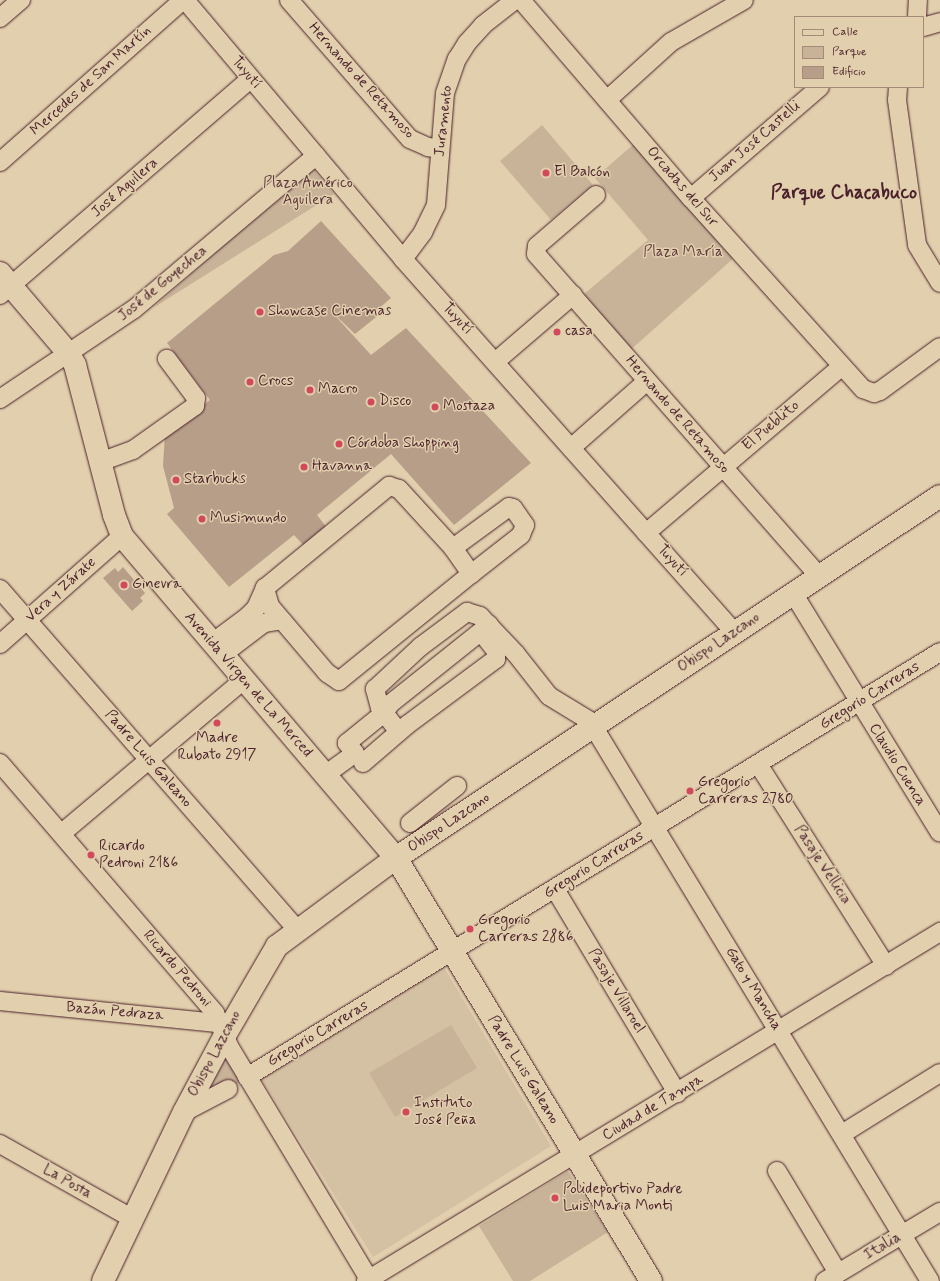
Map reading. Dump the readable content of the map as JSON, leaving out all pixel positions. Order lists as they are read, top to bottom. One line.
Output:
{"streets":{"main road":["Obispo Lazcano","Avenida Virgen de La Merced","Padre Luis Galeano"],"street":["Tuyutí","Mercedes de San Martín","Hernando de Retamoso","Juramento","Juan José Castelli","Orcadas del Sur","José Aguilera","José de Goyechea","El Pueblito","Vera y Zárate","Gregorio Carreras","Claudio Cuenca","Pasaje Vellicia","Ricardo Pedroni","Gato y Mancha","Pasaje Villaroel","Bazán Pedraza","Ciudad de Tampa","La Posta","Italia"]},"crossings":[["Tuyutí","Mercedes de San Martín"],["Tuyutí","Juramento"],["Tuyutí","José Aguilera"],["Tuyutí","José de Goyechea"],["Tuyutí","El Pueblito"],["Tuyutí","Obispo Lazcano"],["Hernando de Retamoso","Juramento"],["Hernando de Retamoso","El Pueblito"],["Hernando de Retamoso","Obispo Lazcano"],["Juramento","Orcadas del Sur"],["Juan José Castelli","Orcadas del Sur"],["Orcadas del Sur","El Pueblito"],["José Aguilera","Avenida Virgen de La Merced"],["José de Goyechea","Avenida Virgen de La Merced"],["Vera y Zárate","Avenida Virgen de La Merced"],["Vera y Zárate","Padre Luis Galeano"],["Obispo Lazcano","Avenida Virgen de La Merced"],["Obispo Lazcano","Padre Luis Galeano"],["Obispo Lazcano","Claudio Cuenca"],["Obispo Lazcano","Ricardo Pedroni"],["Obispo Lazcano","Gato y Mancha"],["Obispo Lazcano","Bazán Pedraza"],["Obispo Lazcano","La Posta"],["Avenida Virgen de La Merced","Padre Luis Galeano"],["Gregorio Carreras","Padre Luis Galeano"],["Gregorio Carreras","Claudio Cuenca"],["Gregorio Carreras","Pasaje Vellicia"],["Gregorio Carreras","Ricardo Pedroni"],["Gregorio Carreras","Gato y Mancha"],["Gregorio Carreras","Pasaje Villaroel"],["Padre Luis Galeano","Ciudad de Tampa"],["Pasaje Vellicia","Ciudad de Tampa"],["Ricardo Pedroni","Bazán Pedraza"],["Ricardo Pedroni","Ciudad de Tampa"],["Gato y Mancha","Ciudad de Tampa"],["Gato y Mancha","Italia"],["Pasaje Villaroel","Ciudad de Tampa"]],"districts":["Parque Chacabuco"],"parks":["Plaza Américo Aguilera","Plaza María"],"places":["El Balcón","Showcase Cinemas","casa","Crocs","Macro","Disco","Mostaza","Córdoba Shopping","Havanna","Starbucks","Musimundo","Ginevra","Madre Rubato 2917","Gregorio Carreras 2780","Ricardo Pedroni 2186","Gregorio Carreras 2886","Instituto José Peña","Polideportivo Padre Luis Maria Monti"],"legend":["Calle","Parque","Edificio"]}
